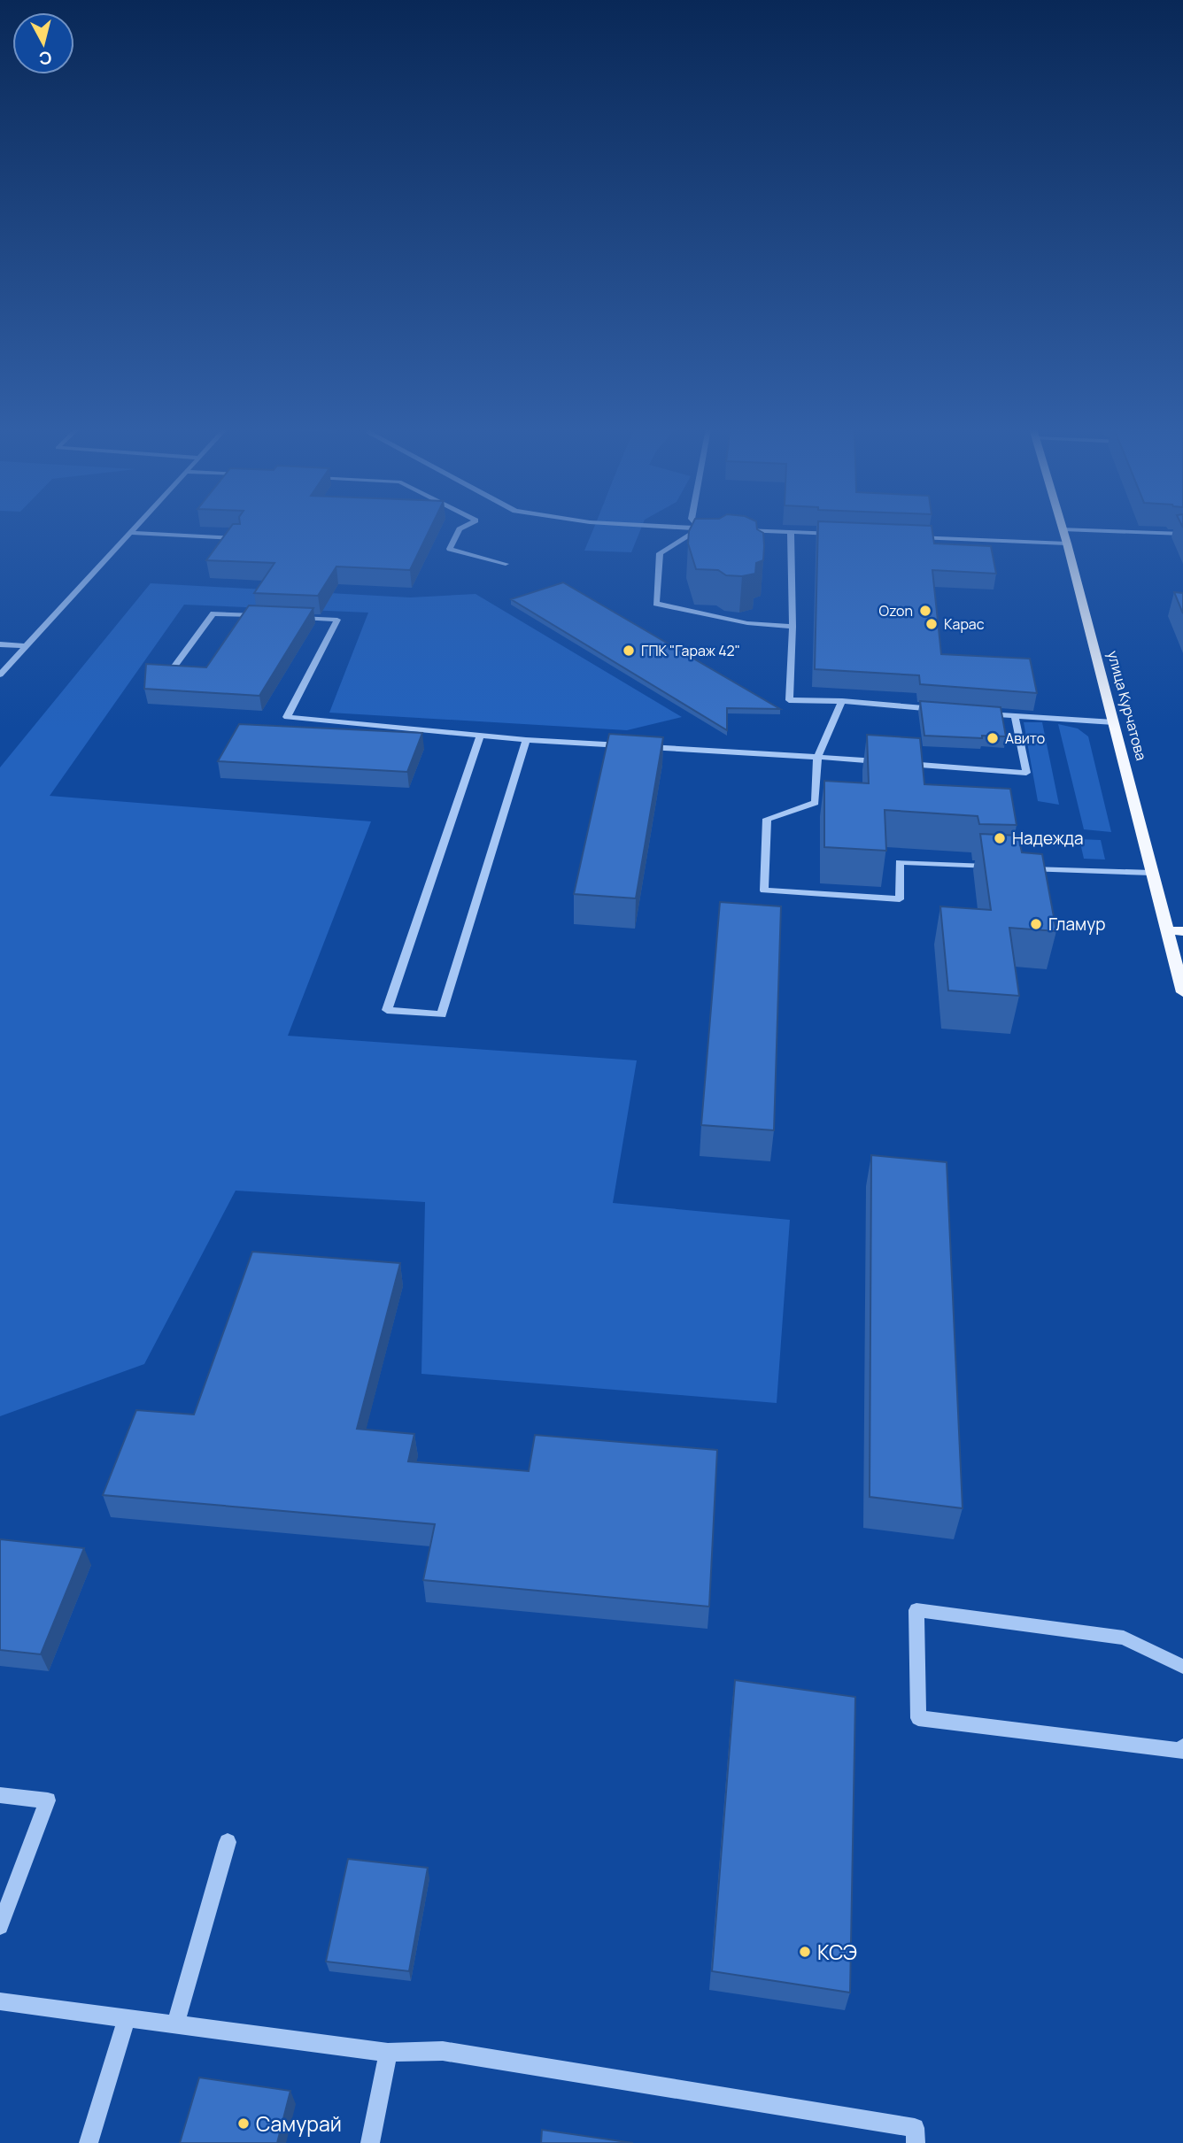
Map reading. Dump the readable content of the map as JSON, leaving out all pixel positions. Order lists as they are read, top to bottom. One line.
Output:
{"streets":{"main road":["улица Курчатова"]},"places":["Ozon","Карас","ГПК \"Гараж 42\"","Авито","Надежда","Гламур","КСЭ","Самурай"],"north":"bottom"}
